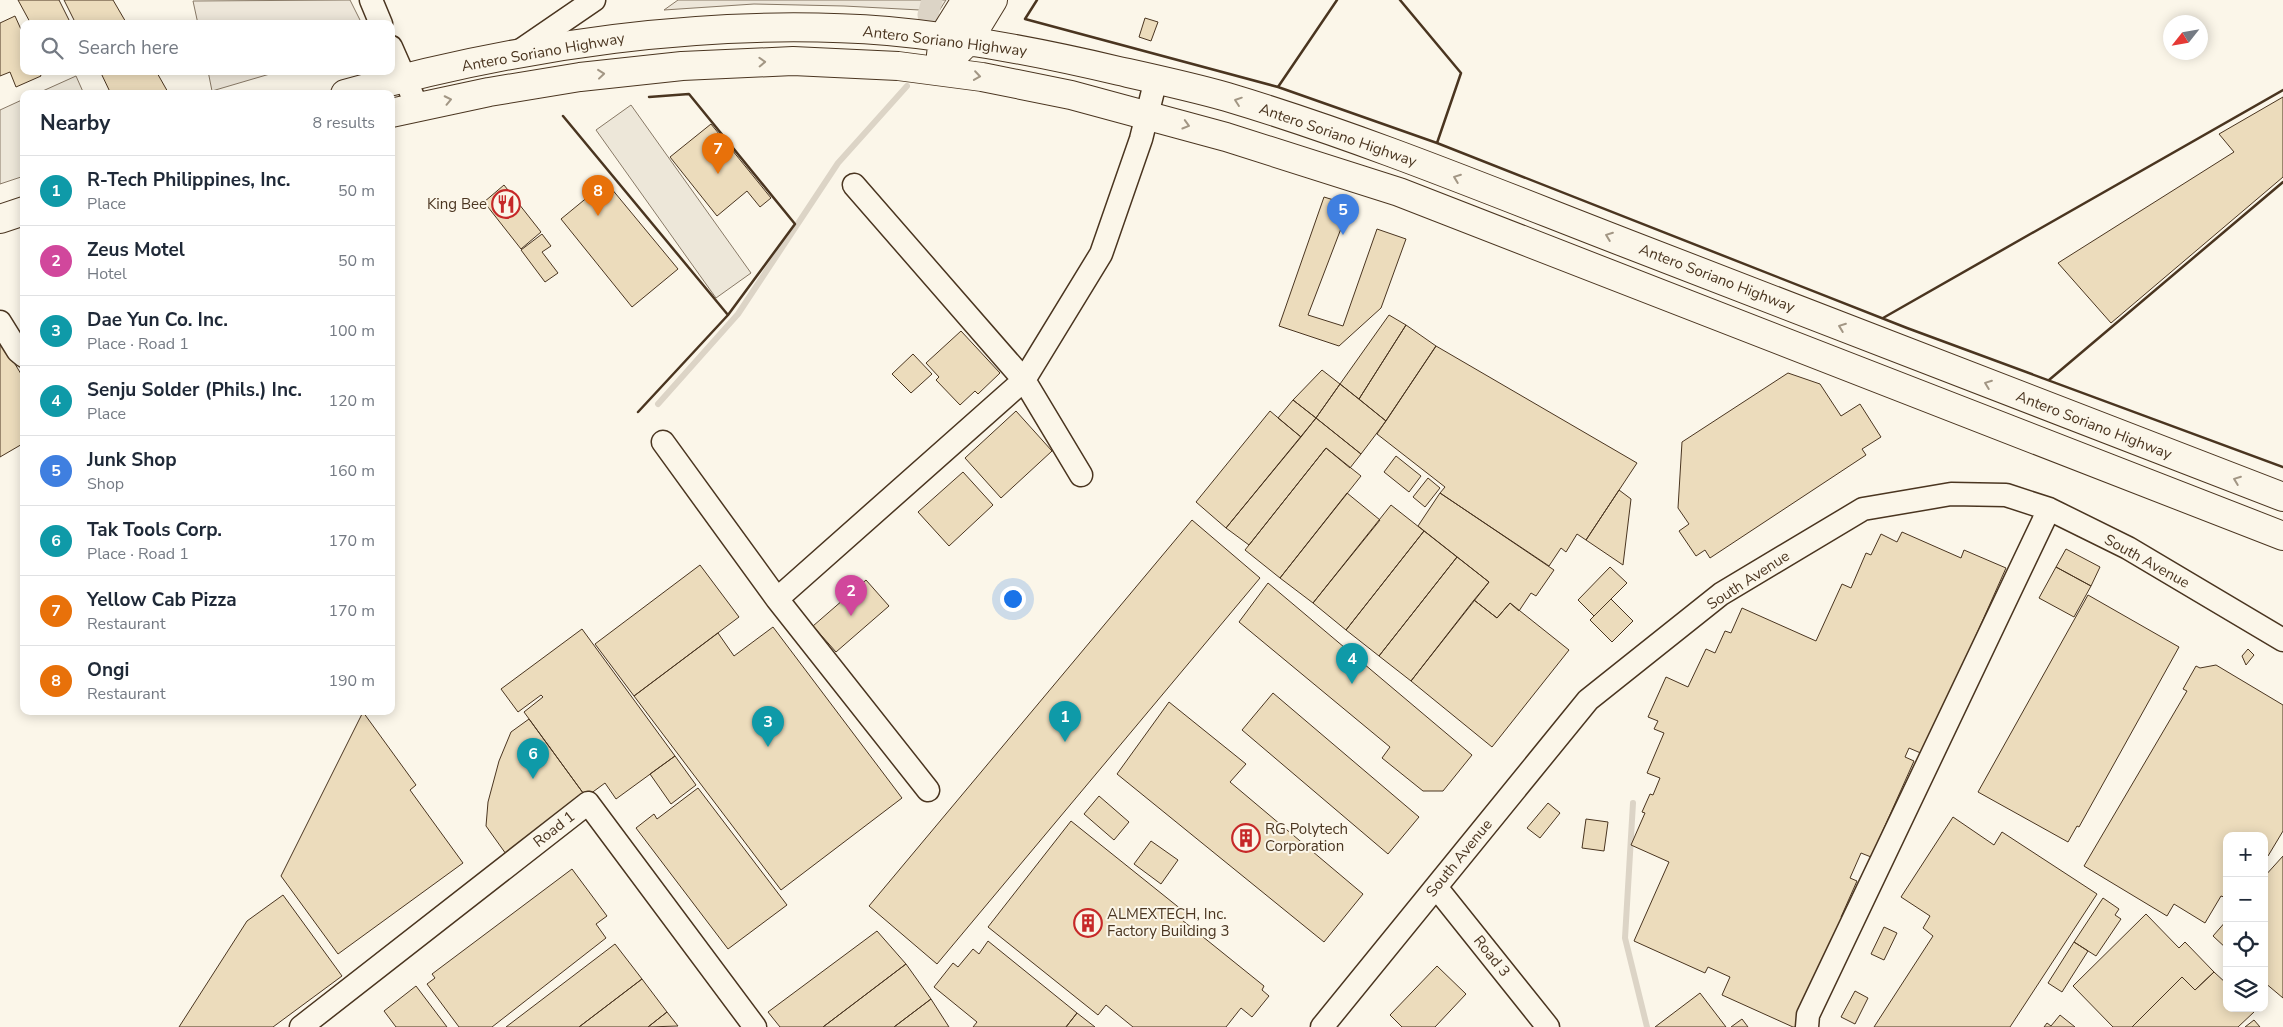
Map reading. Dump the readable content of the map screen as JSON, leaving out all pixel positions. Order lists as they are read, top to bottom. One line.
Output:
{"streets":{"main road":["Antero Soriano Highway"],"street":["South Avenue","Road 1","Road 3"]},"crossings":[["South Avenue","Road 3"]],"places":{"restaurant":["King Bee"],"building":["RG Polytech Corporation","ALMEXTECH, Inc. Factory Building 3"]},"north":"bottom left","page":{"search":"Search here","heading":["Nearby","8 results"],"pins":["7","8","5","2","4","1","3","6"],"list":[{"mark":"1","name":"R-Tech Philippines, Inc.","note":"Place","value":"50 m"},{"mark":"2","name":"Zeus Motel","note":"Hotel","value":"50 m"},{"mark":"3","name":"Dae Yun Co. Inc.","note":"Place · Road 1","value":"100 m"},{"mark":"4","name":"Senju Solder (Phils.) Inc.","note":"Place","value":"120 m"},{"mark":"5","name":"Junk Shop","note":"Shop","value":"160 m"},{"mark":"6","name":"Tak Tools Corp.","note":"Place · Road 1","value":"170 m"},{"mark":"7","name":"Yellow Cab Pizza","note":"Restaurant","value":"170 m"},{"mark":"8","name":"Ongi","note":"Restaurant","value":"190 m"}],"map_buttons":["+","−"]}}
